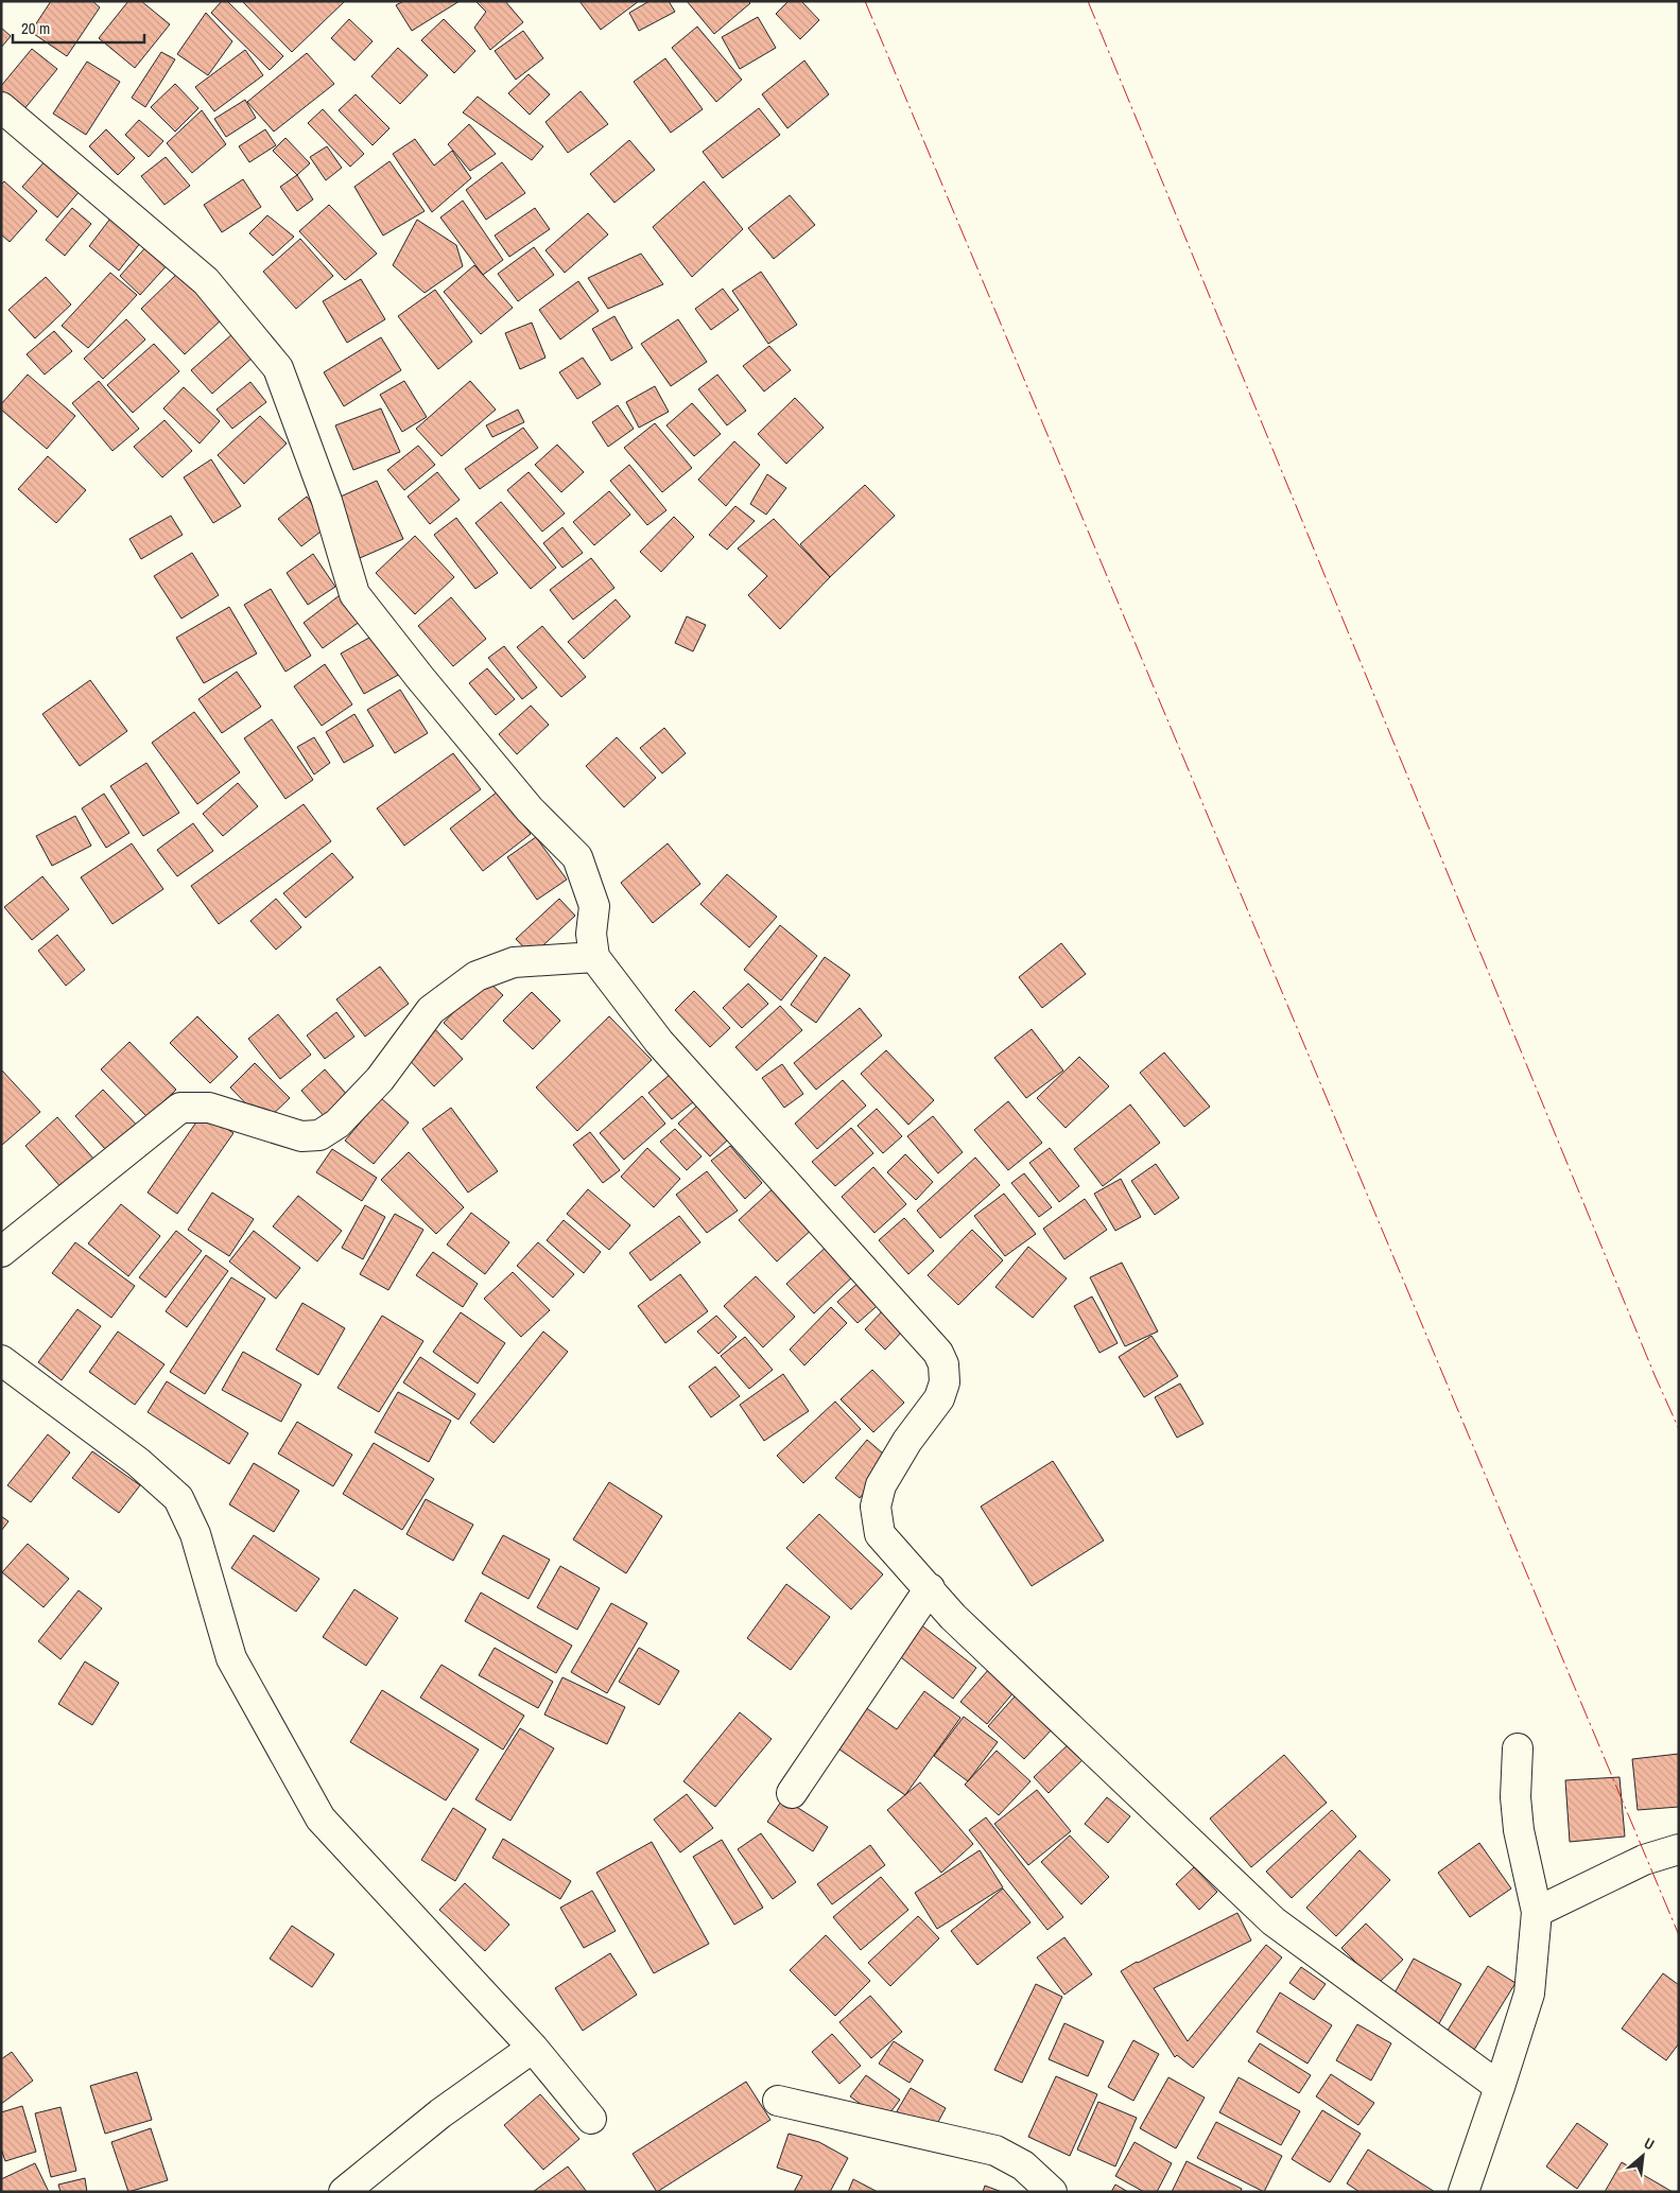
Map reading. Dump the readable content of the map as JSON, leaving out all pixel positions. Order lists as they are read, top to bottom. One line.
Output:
{"scale_bar":"20 m","north":"top right"}
